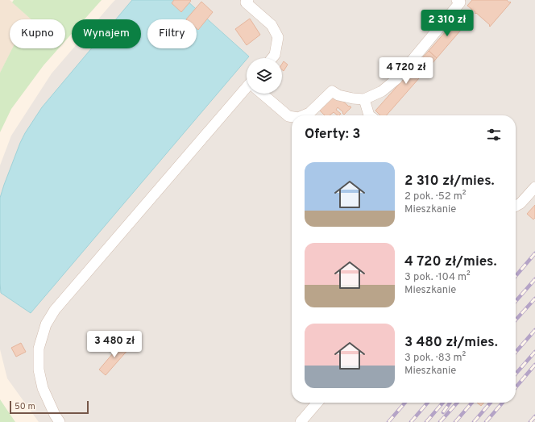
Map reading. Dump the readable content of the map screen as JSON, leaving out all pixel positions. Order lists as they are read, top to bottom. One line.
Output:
{"scale_bar":"50 m","page":{"price":["2 310 zł","4 720 zł","3 480 zł"],"chip":["Kupno","Wynajem","Filtry"],"heading":"Oferty: 3","list":[{"name":"2 310 zł/mies.","note":"2 pok. · 52 m² · Mieszkanie"},{"name":"4 720 zł/mies.","note":"3 pok. · 104 m² · Mieszkanie"},{"name":"3 480 zł/mies.","note":"3 pok. · 83 m² · Mieszkanie"}],"scale":"50 m"}}
